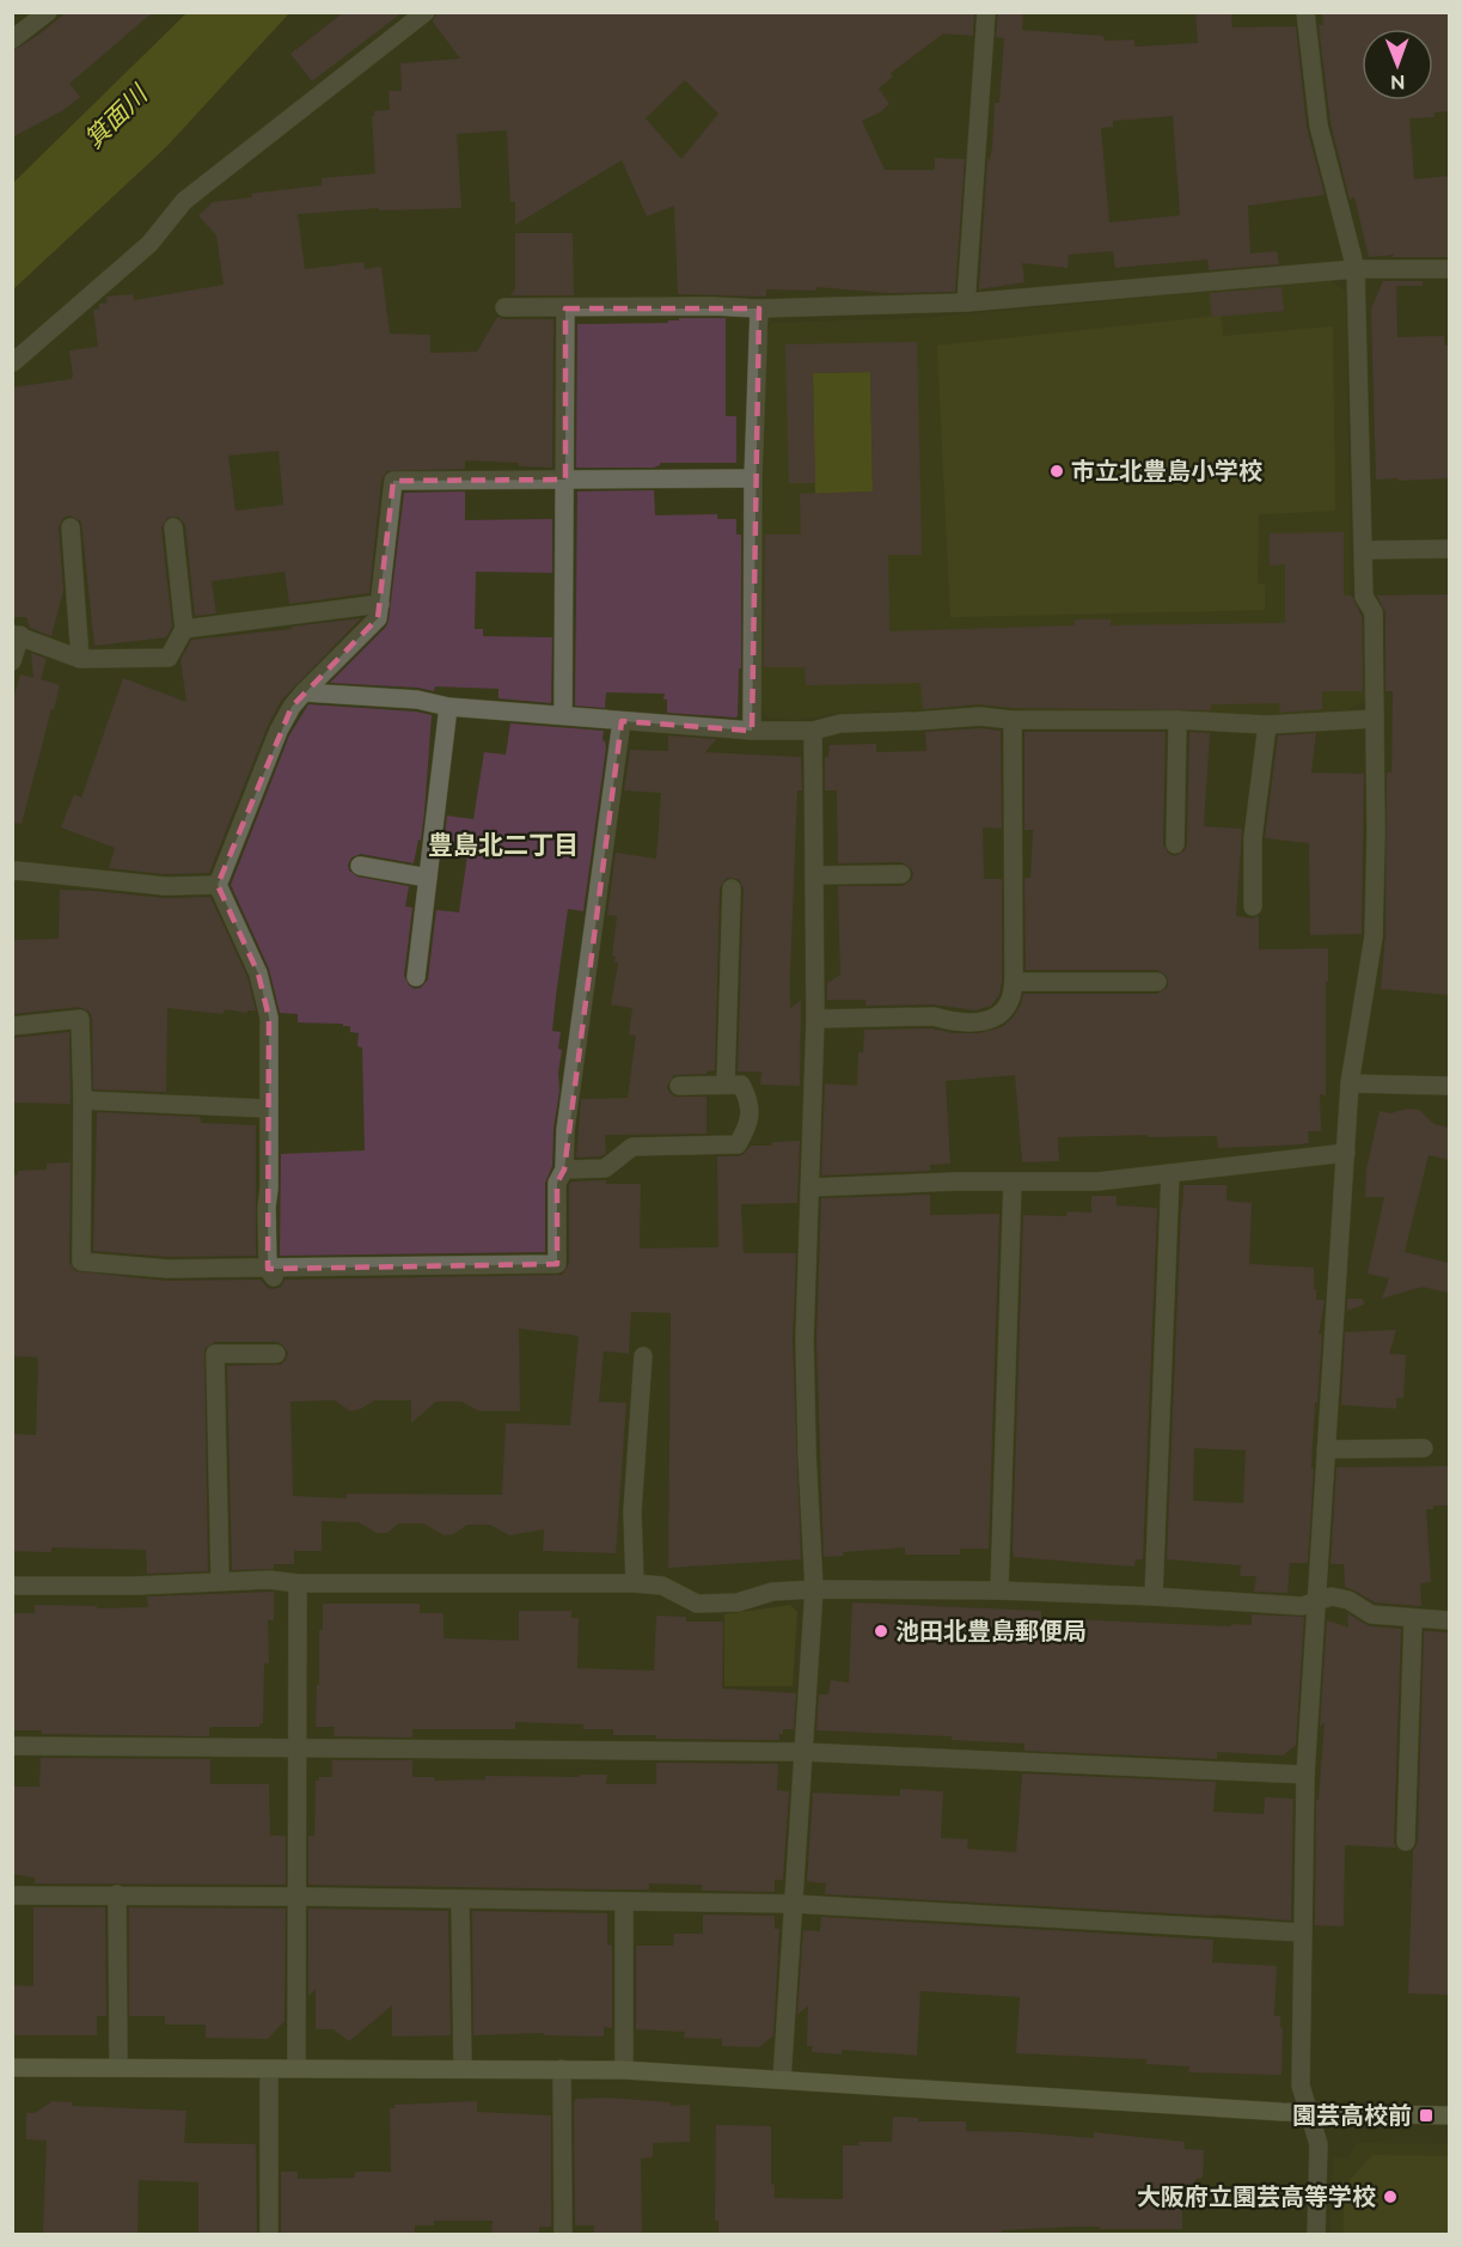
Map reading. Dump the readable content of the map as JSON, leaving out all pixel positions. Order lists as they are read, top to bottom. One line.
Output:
{"districts":["豊島北二丁目"],"water":["箕面川"],"places":{"other":["市立北豊島小学校","池田北豊島郵便局","大阪府立園芸高等学校"],"transit":["園芸高校前"]},"north":"bottom"}
